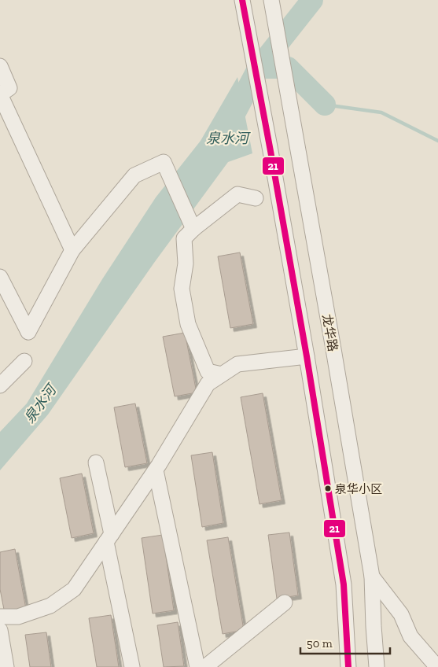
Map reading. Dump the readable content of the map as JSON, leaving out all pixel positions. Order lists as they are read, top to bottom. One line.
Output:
{"streets":{"street":["龙华路"]},"water":["泉水河"],"places":["泉华小区"],"lines":["transit line 21"],"scale_bar":"50 m"}
